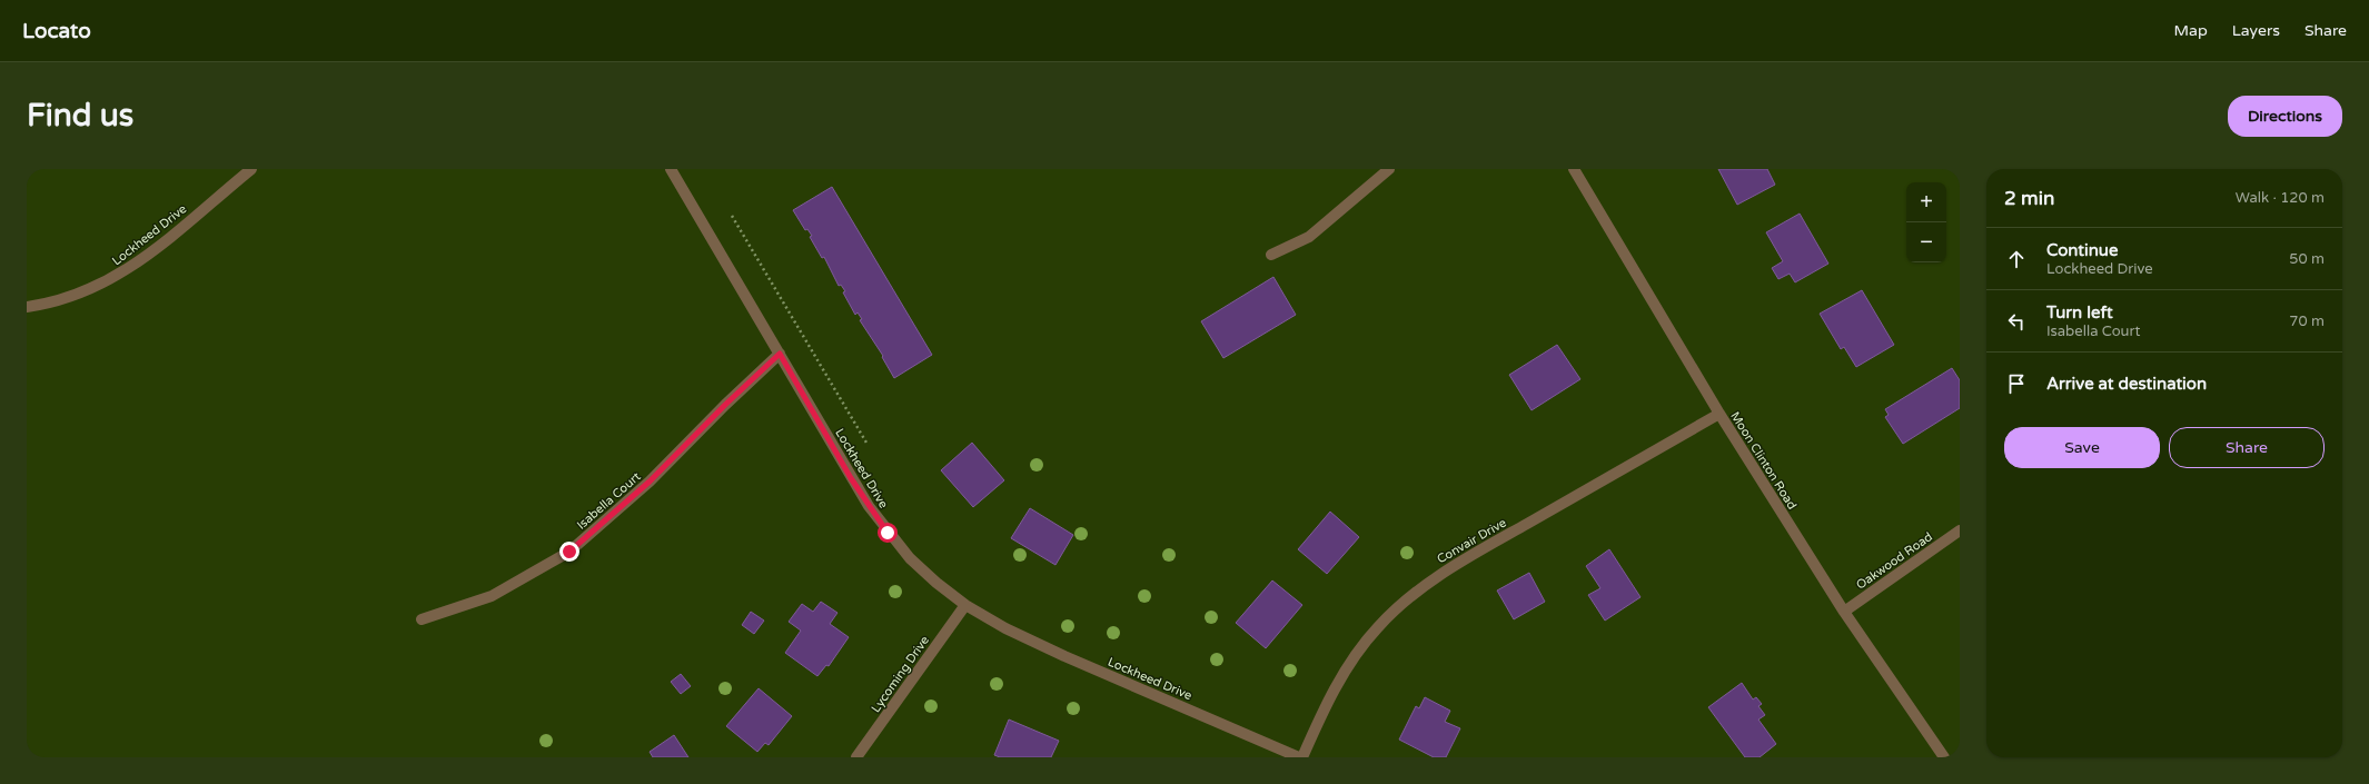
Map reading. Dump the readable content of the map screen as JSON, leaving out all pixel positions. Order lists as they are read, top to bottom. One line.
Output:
{"streets":{"street":["Lockheed Drive","Moon Clinton Road","Isabella Court","Convair Drive","Oakwood Road","Lycoming Drive"]},"crossings":[["Lockheed Drive","Isabella Court"],["Lockheed Drive","Lycoming Drive"],["Moon Clinton Road","Convair Drive"],["Moon Clinton Road","Oakwood Road"]],"page":{"header":"Locato","nav":["Map","Layers","Share"],"buttons":["Directions",["Save","Share"]],"title":"Find us","heading":["2 min","Walk · 120 m"],"map_buttons":["+","−"],"list":[["Continue","Lockheed Drive","50 m"],["Turn left","Isabella Court","70 m"],"Arrive at destination"]}}
